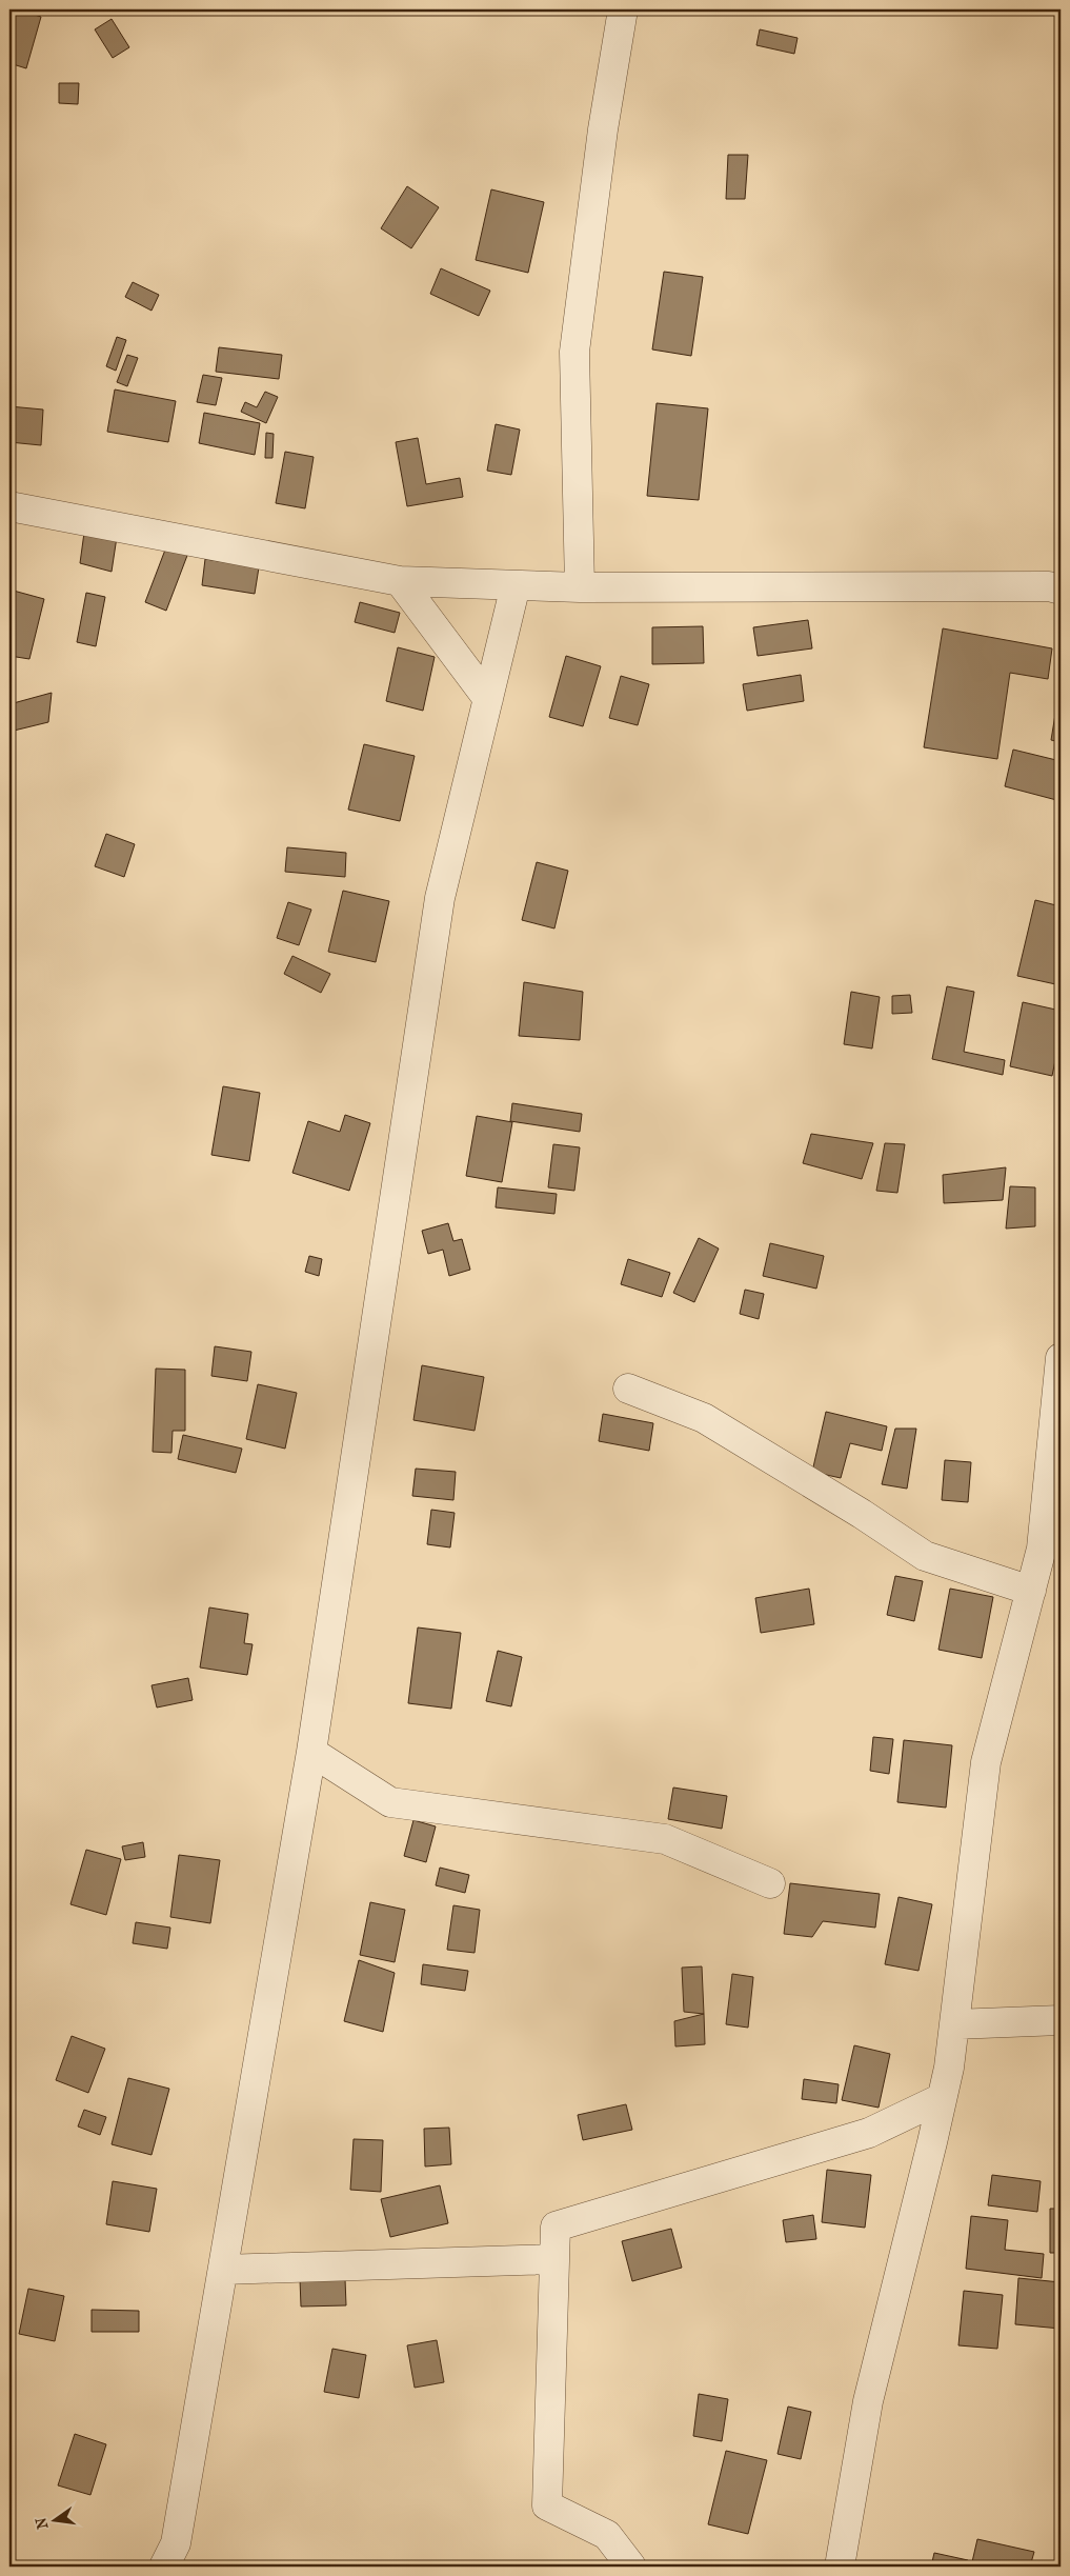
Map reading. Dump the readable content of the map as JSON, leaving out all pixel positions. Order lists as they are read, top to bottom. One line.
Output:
{"north":"left"}
